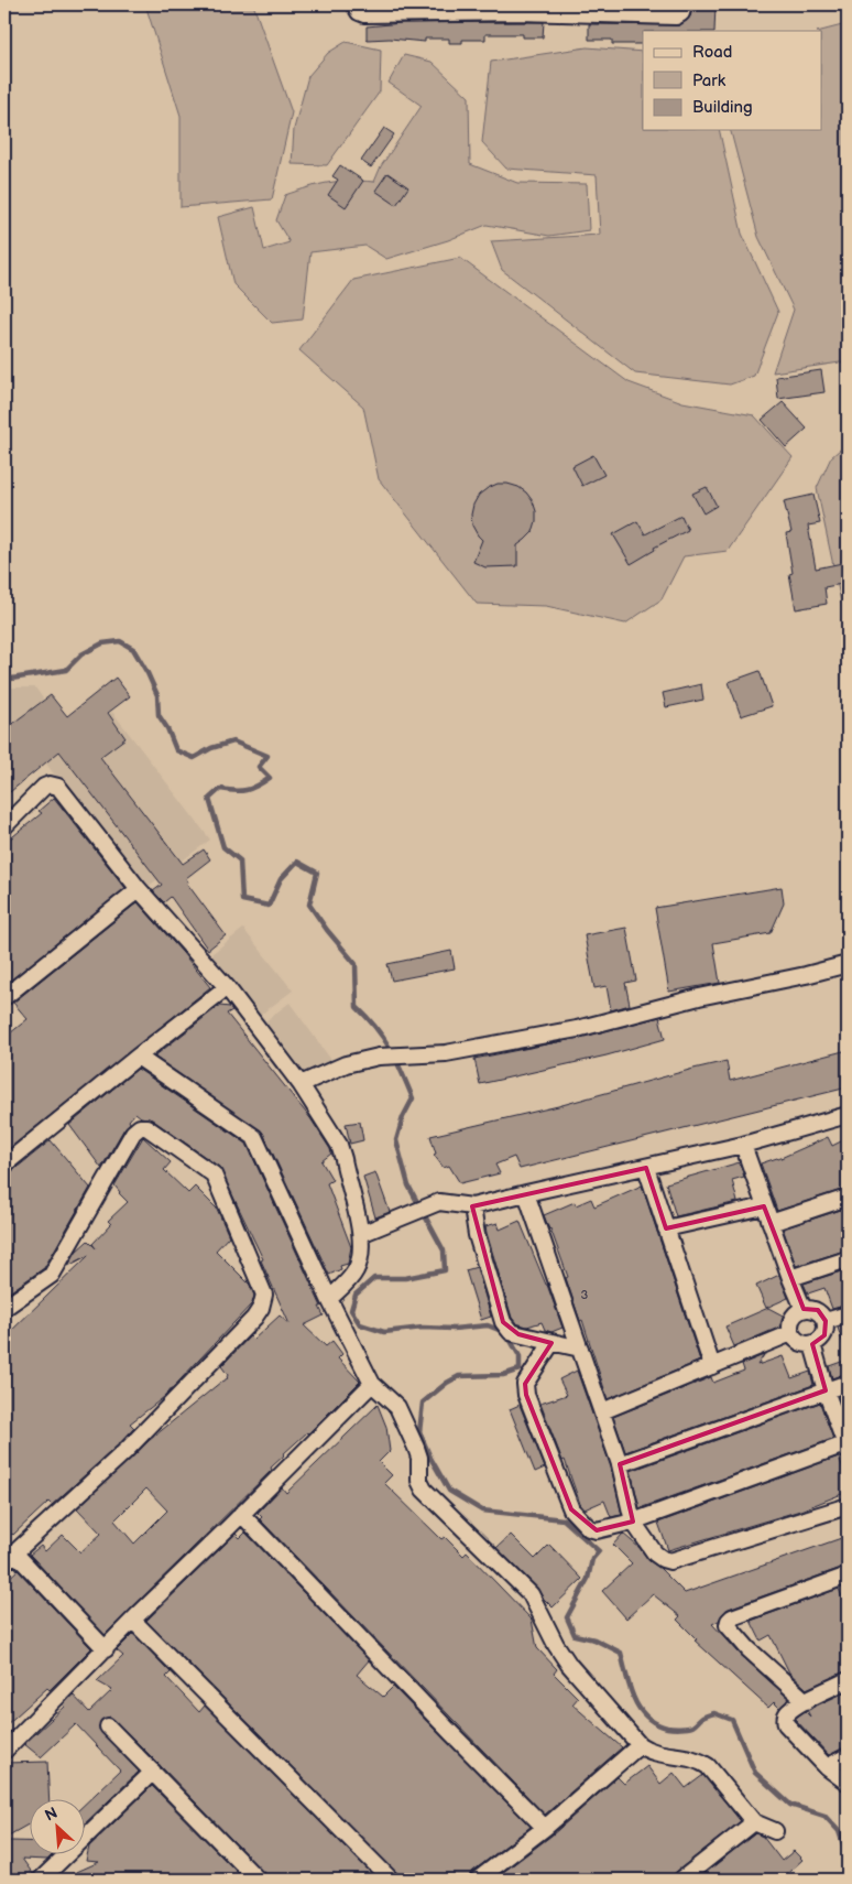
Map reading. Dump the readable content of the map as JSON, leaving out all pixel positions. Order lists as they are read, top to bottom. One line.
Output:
{"house_numbers":["3"],"legend":["Road","Park","Building"],"north":"top left"}
